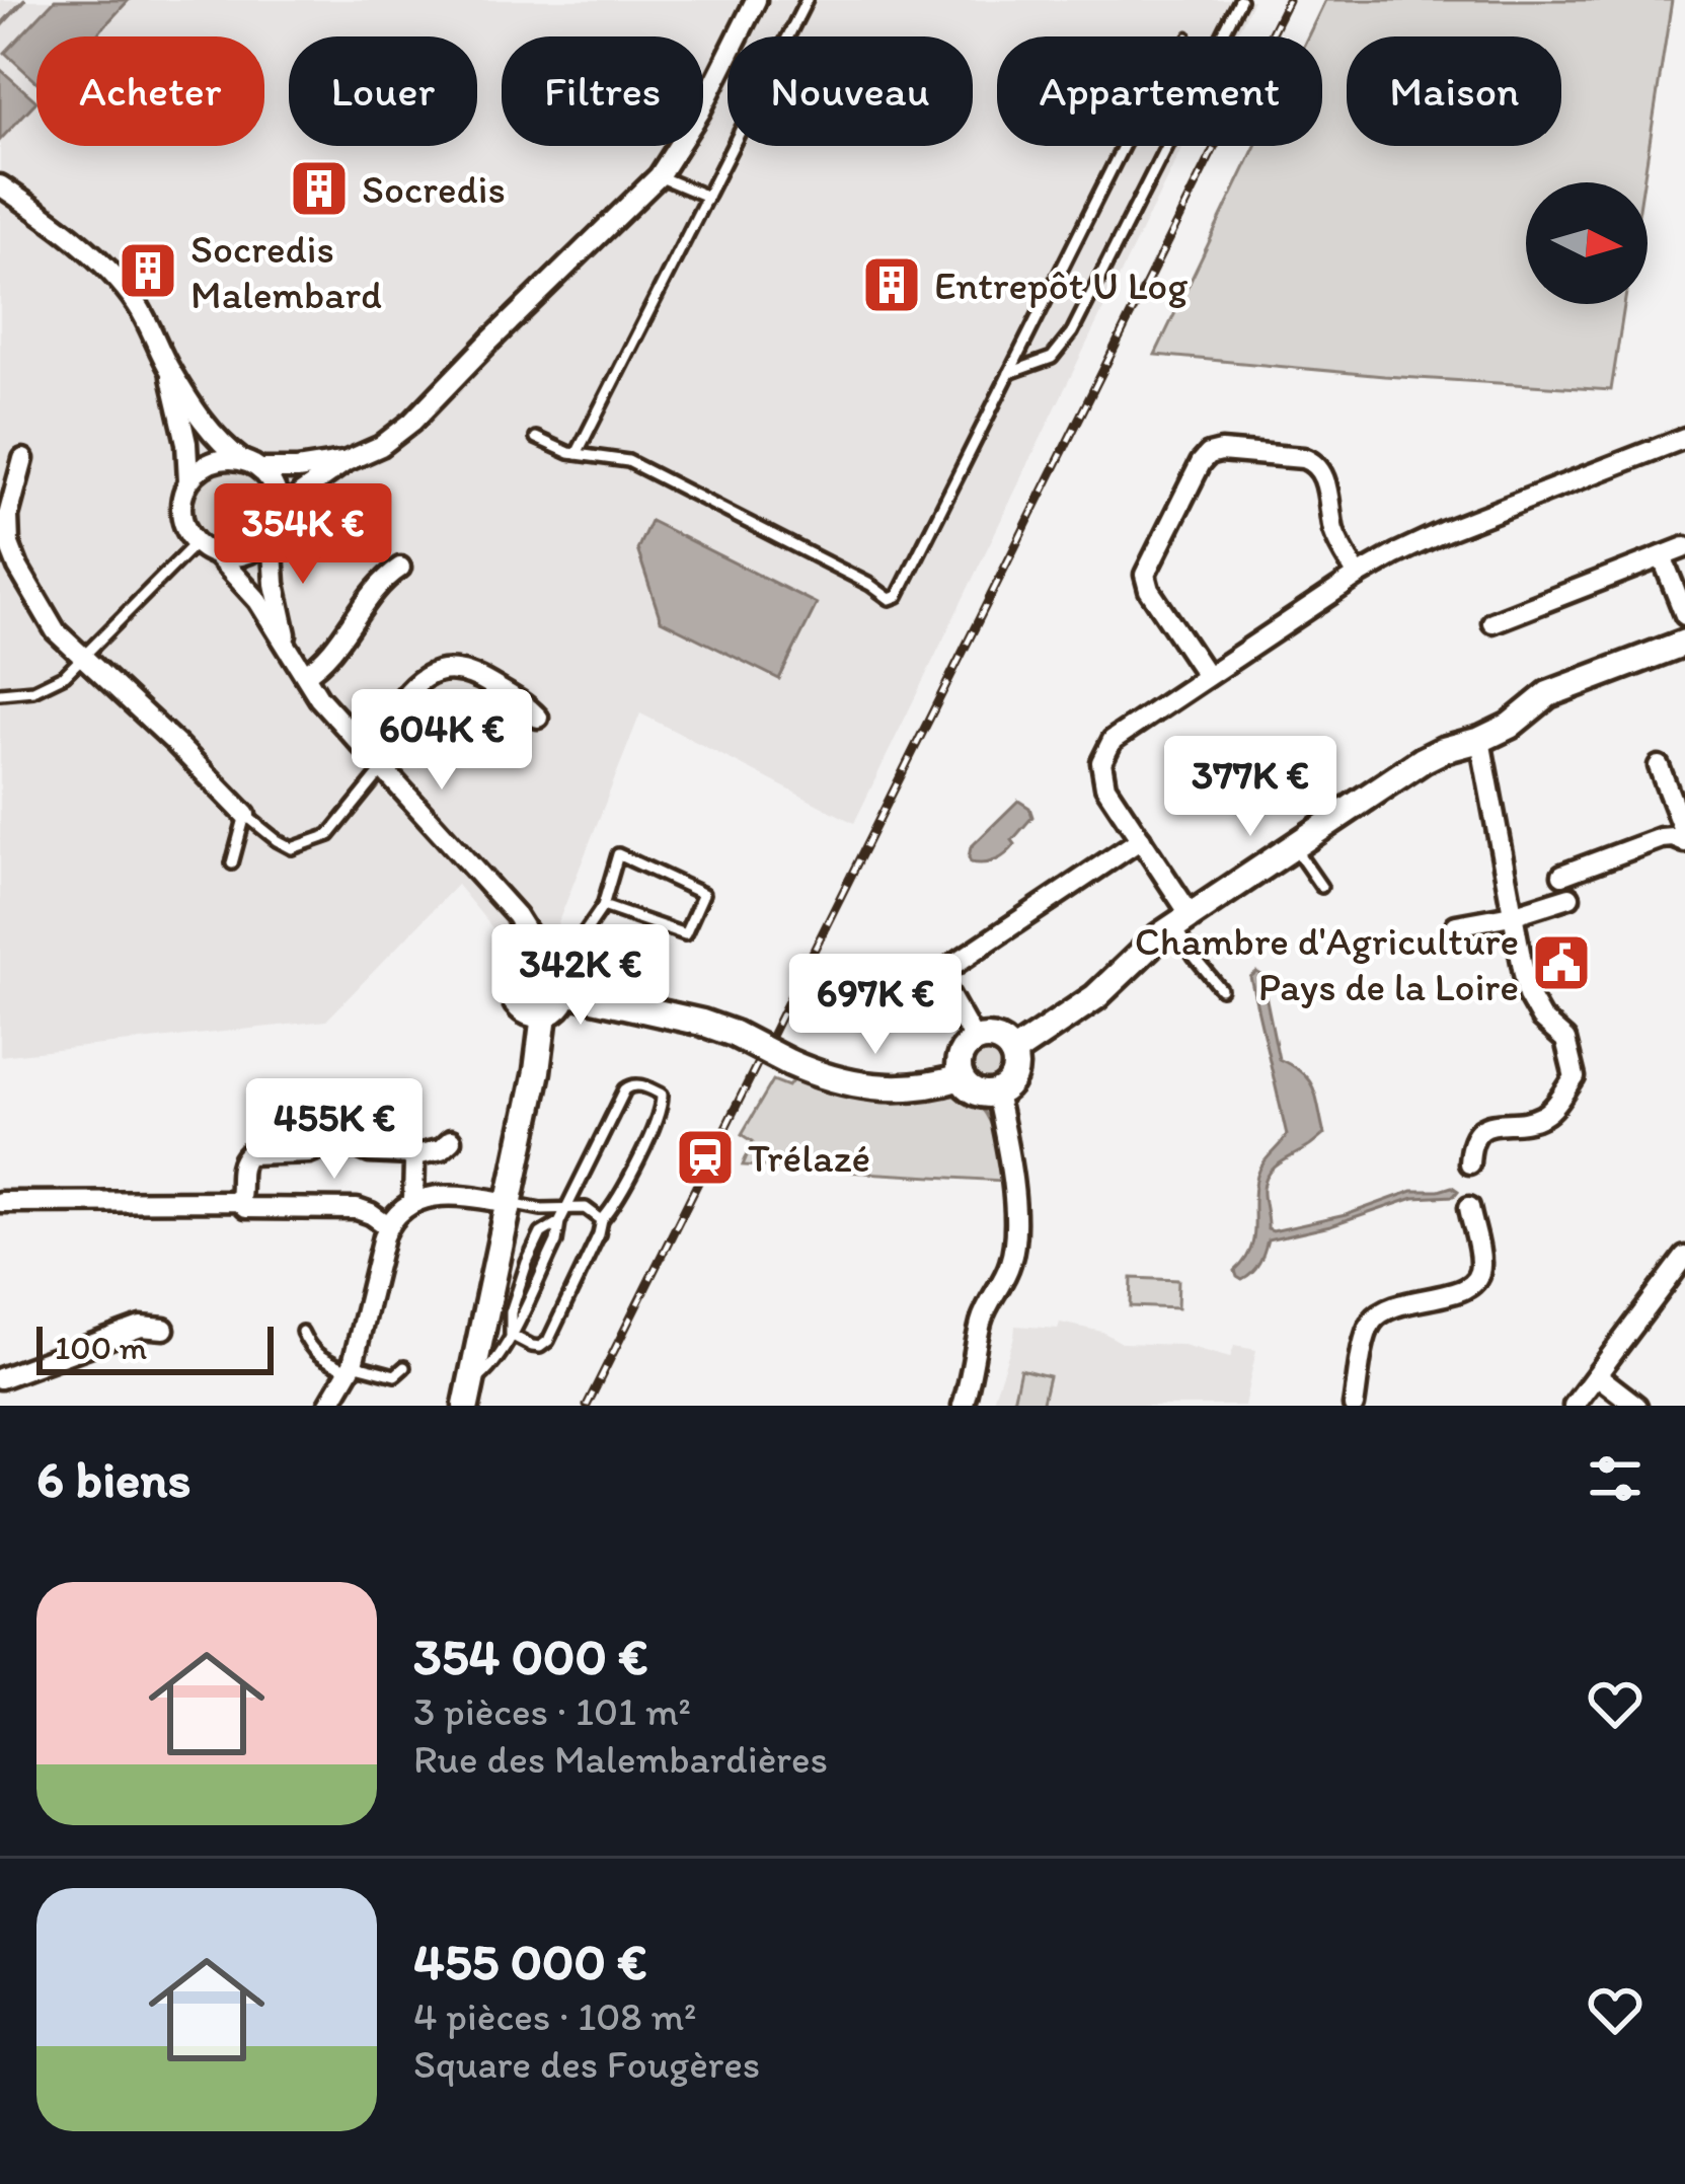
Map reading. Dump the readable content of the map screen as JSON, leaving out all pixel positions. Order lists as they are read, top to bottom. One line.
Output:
{"places":{"building":["Socredis","Socredis Malembard","Entrepôt U Log"],"public building":["Chambre d'Agriculture Pays de la Loire"],"station":["Trélazé"]},"scale_bar":"100 m","north":"right","page":{"chip":["Acheter","Louer","Filtres","Nouveau","Appartement","Maison"],"price":["354K €","604K €","377K €","342K €","697K €","455K €"],"scale":"100 m","heading":"6 biens","list":[{"name":"354 000 €","note":"3 pièces · 101 m² · Rue des Malembardières"},{"name":"455 000 €","note":"4 pièces · 108 m² · Square des Fougères"}]}}
